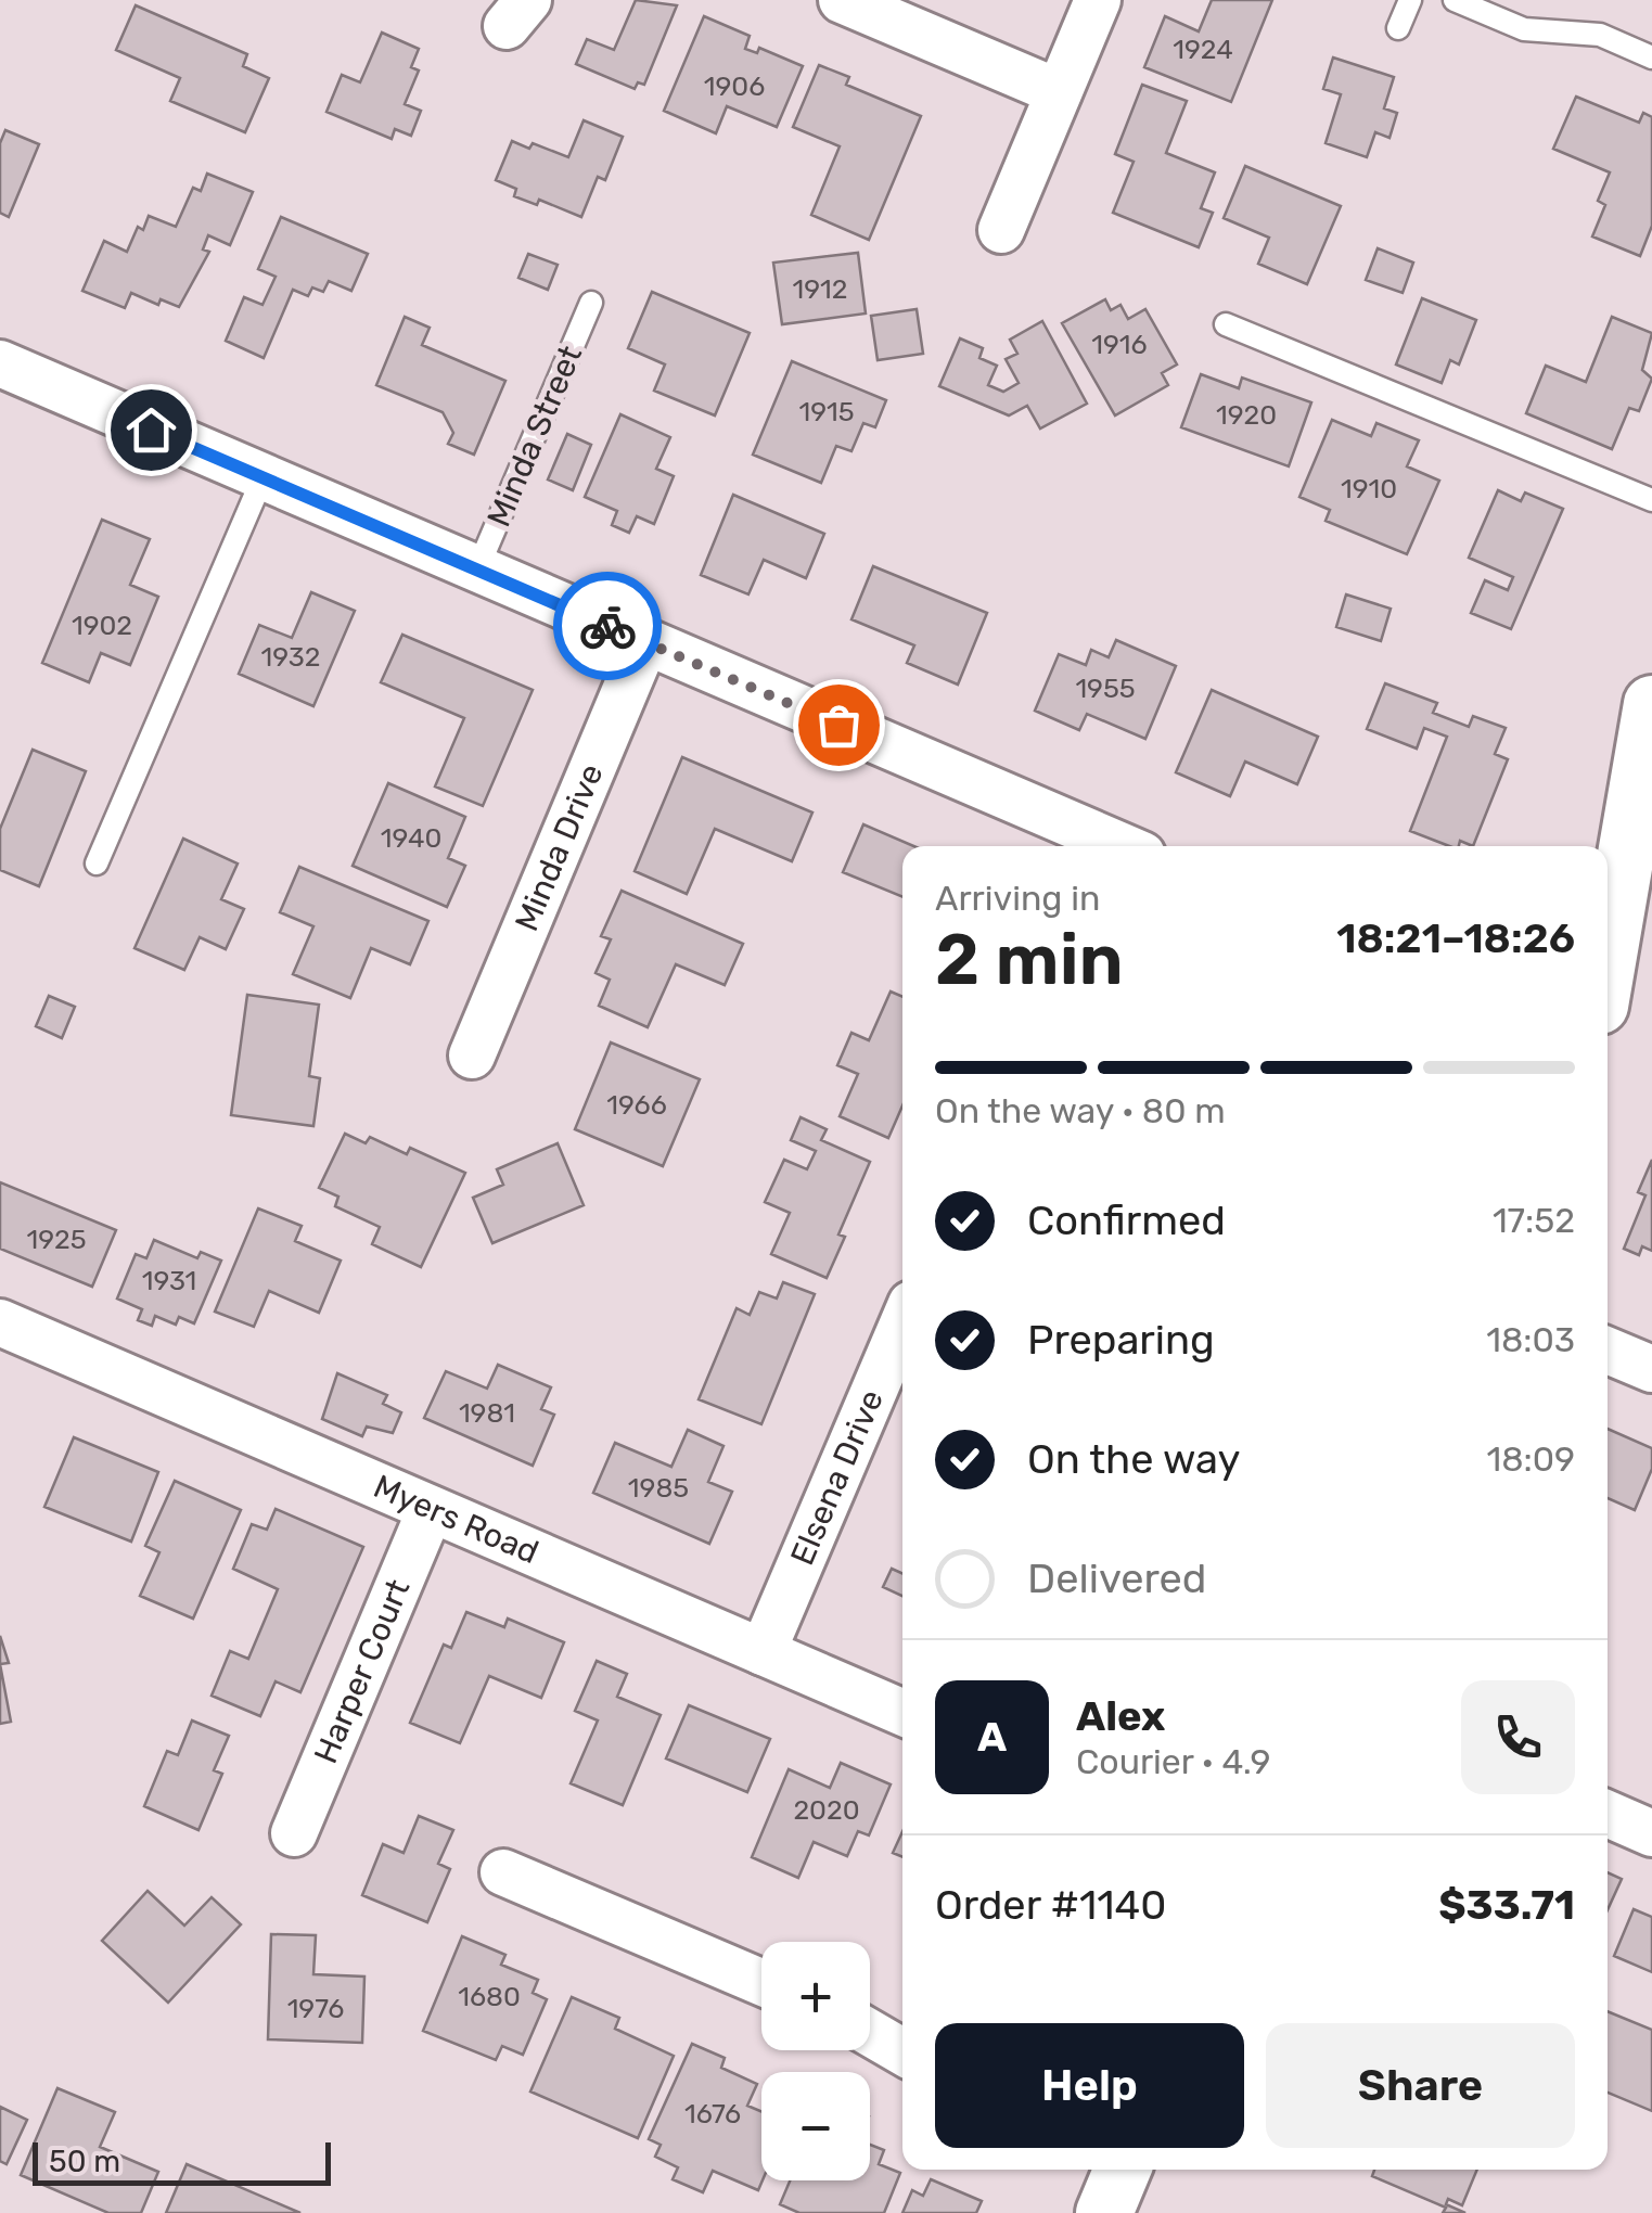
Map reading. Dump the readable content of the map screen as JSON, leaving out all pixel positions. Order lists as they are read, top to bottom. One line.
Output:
{"streets":{"street":["Minda Drive","Elsena Drive","Myers Road","Harper Court"],"lane":["Minda Street"]},"crossings":[["Elsena Drive","Myers Road"],["Myers Road","Harper Court"]],"house_numbers":["1924","1906","1912","1916","1915","1920","1910","1902","1932","1955","1940","1966","1925","1931","1981","1985","2020","1680","1976","1676"],"scale_bar":"50 m","page":{"heading":["2 min","Arriving in","18:21–18:26"],"panel":["Alex","Courier · 4.9","Order #1140","$33.71"],"bar":"On the way · 80 m","list":[["Confirmed","17:52"],["Preparing","18:03"],["On the way","18:09"],"Delivered"],"round":"A","map_buttons":["+","−"],"buttons":["Help","Share"],"scale":"50 m"}}
